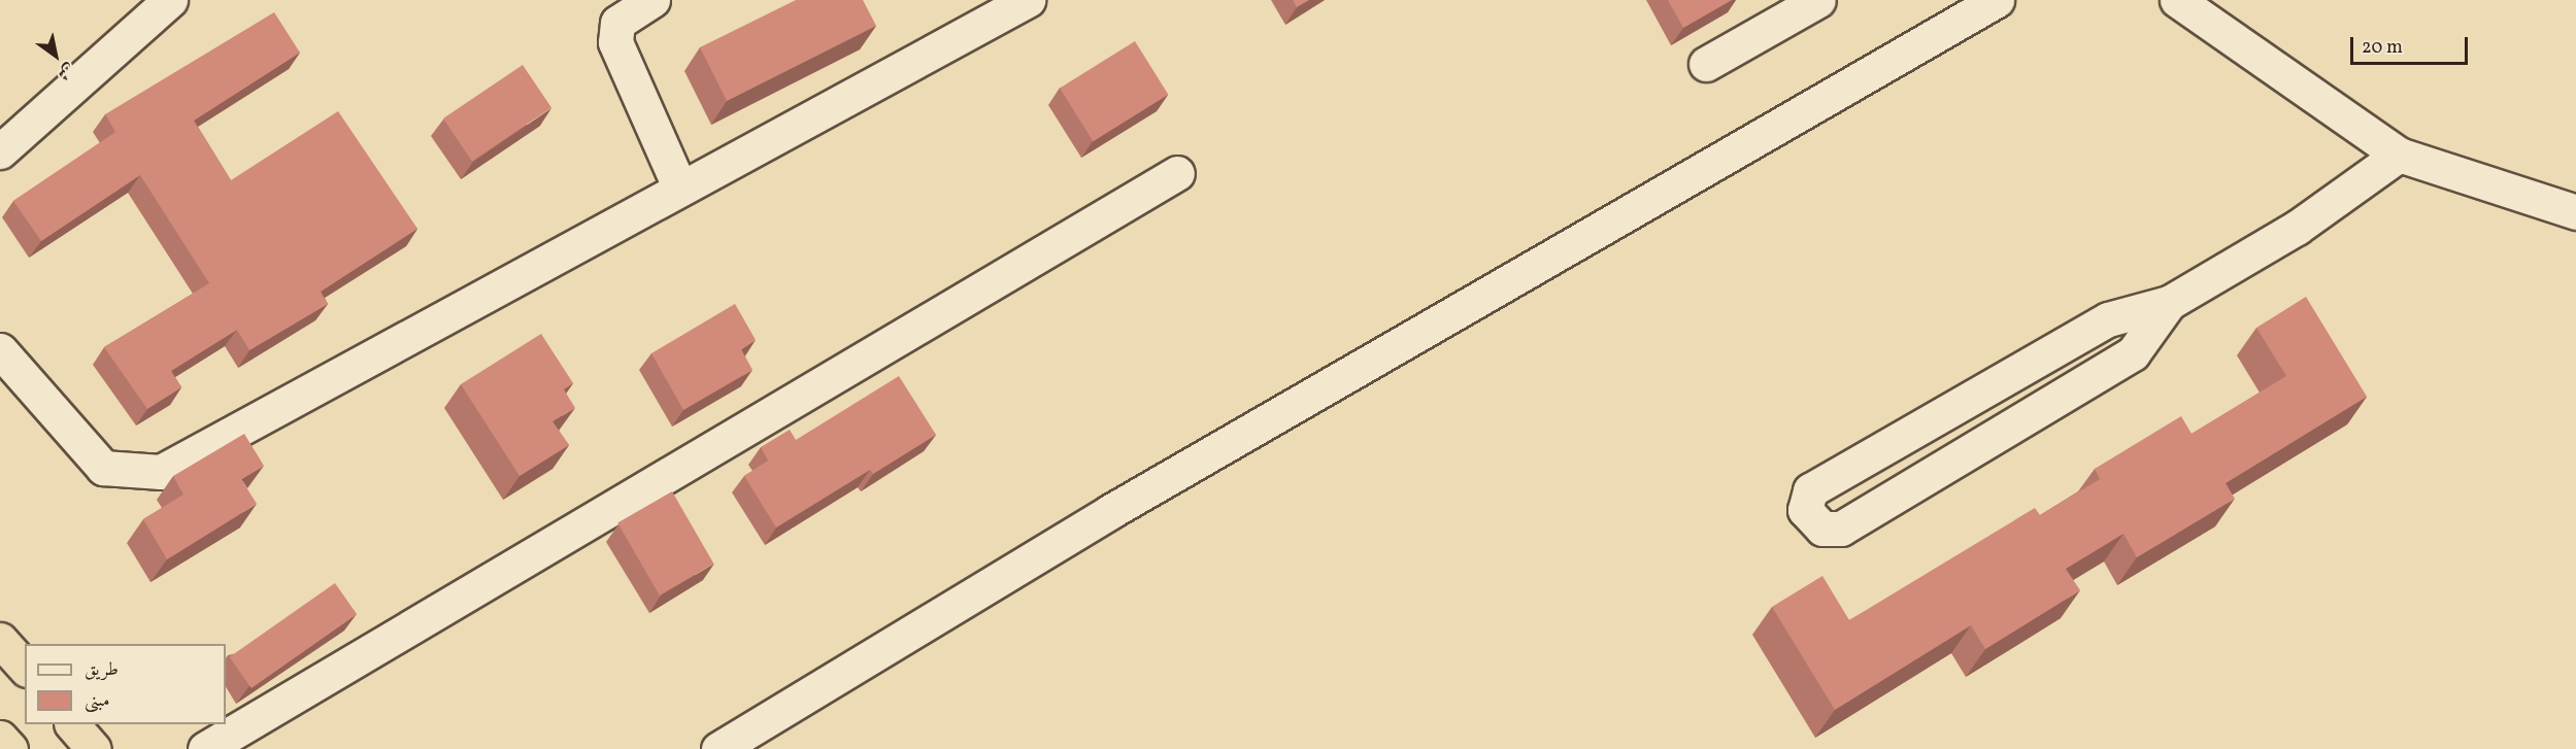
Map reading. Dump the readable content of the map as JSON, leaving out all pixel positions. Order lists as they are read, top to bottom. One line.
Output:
{"legend":["طريق","مبنى"],"scale_bar":"20 m","north":"bottom right"}
